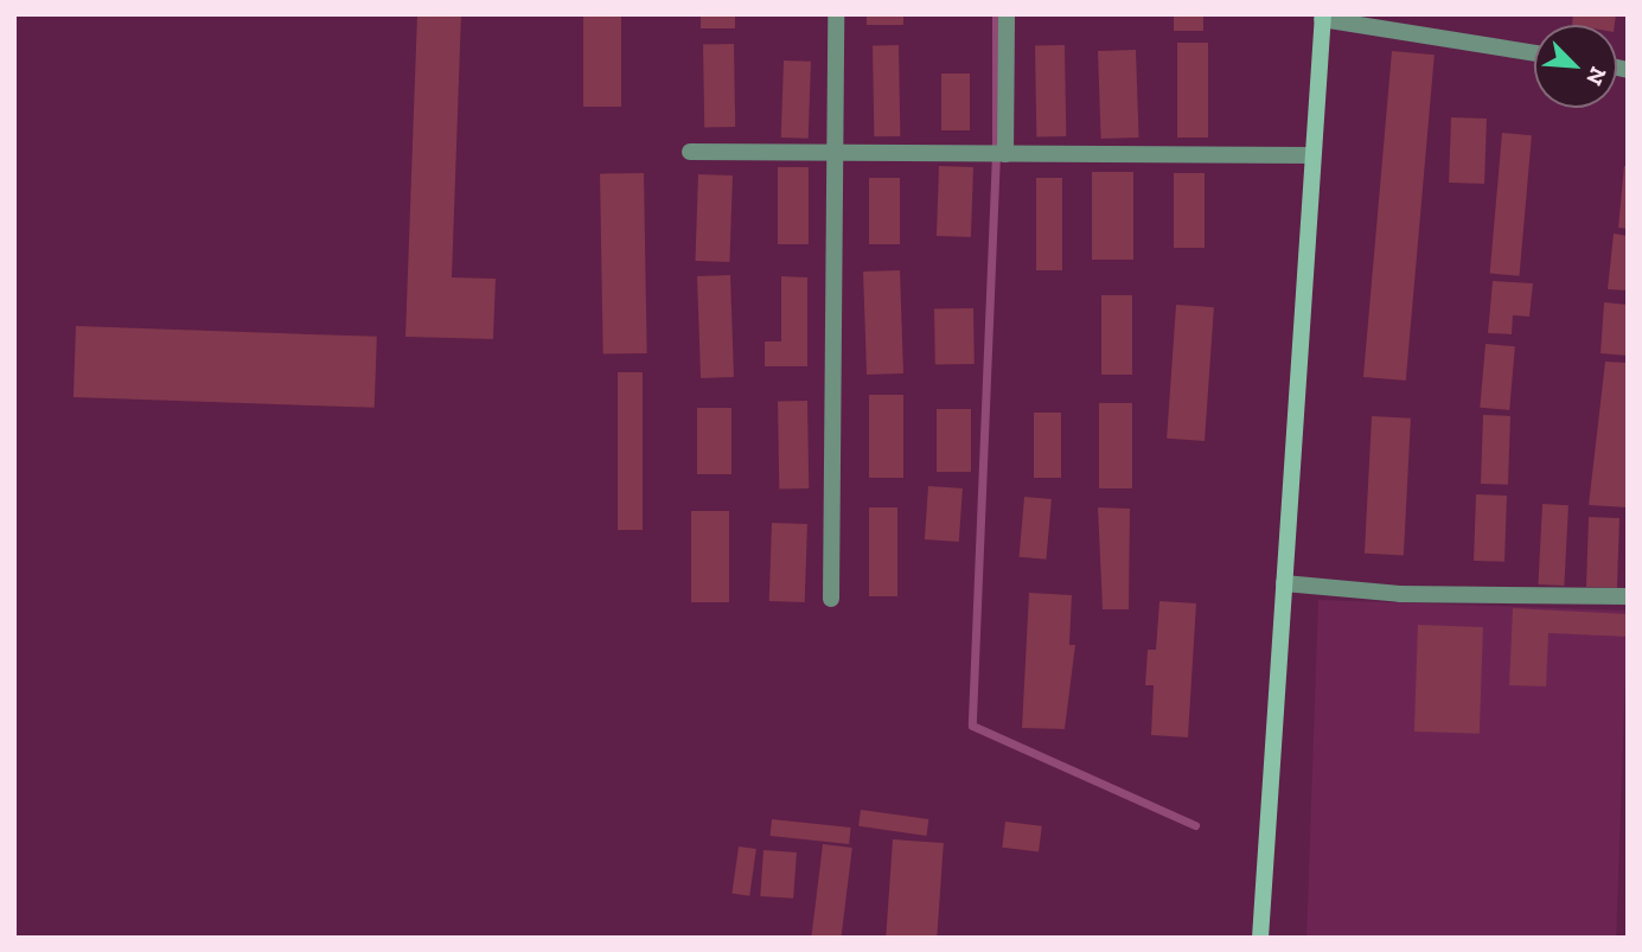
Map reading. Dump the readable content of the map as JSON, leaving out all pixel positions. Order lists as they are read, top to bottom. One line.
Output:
{"north":"bottom right"}
